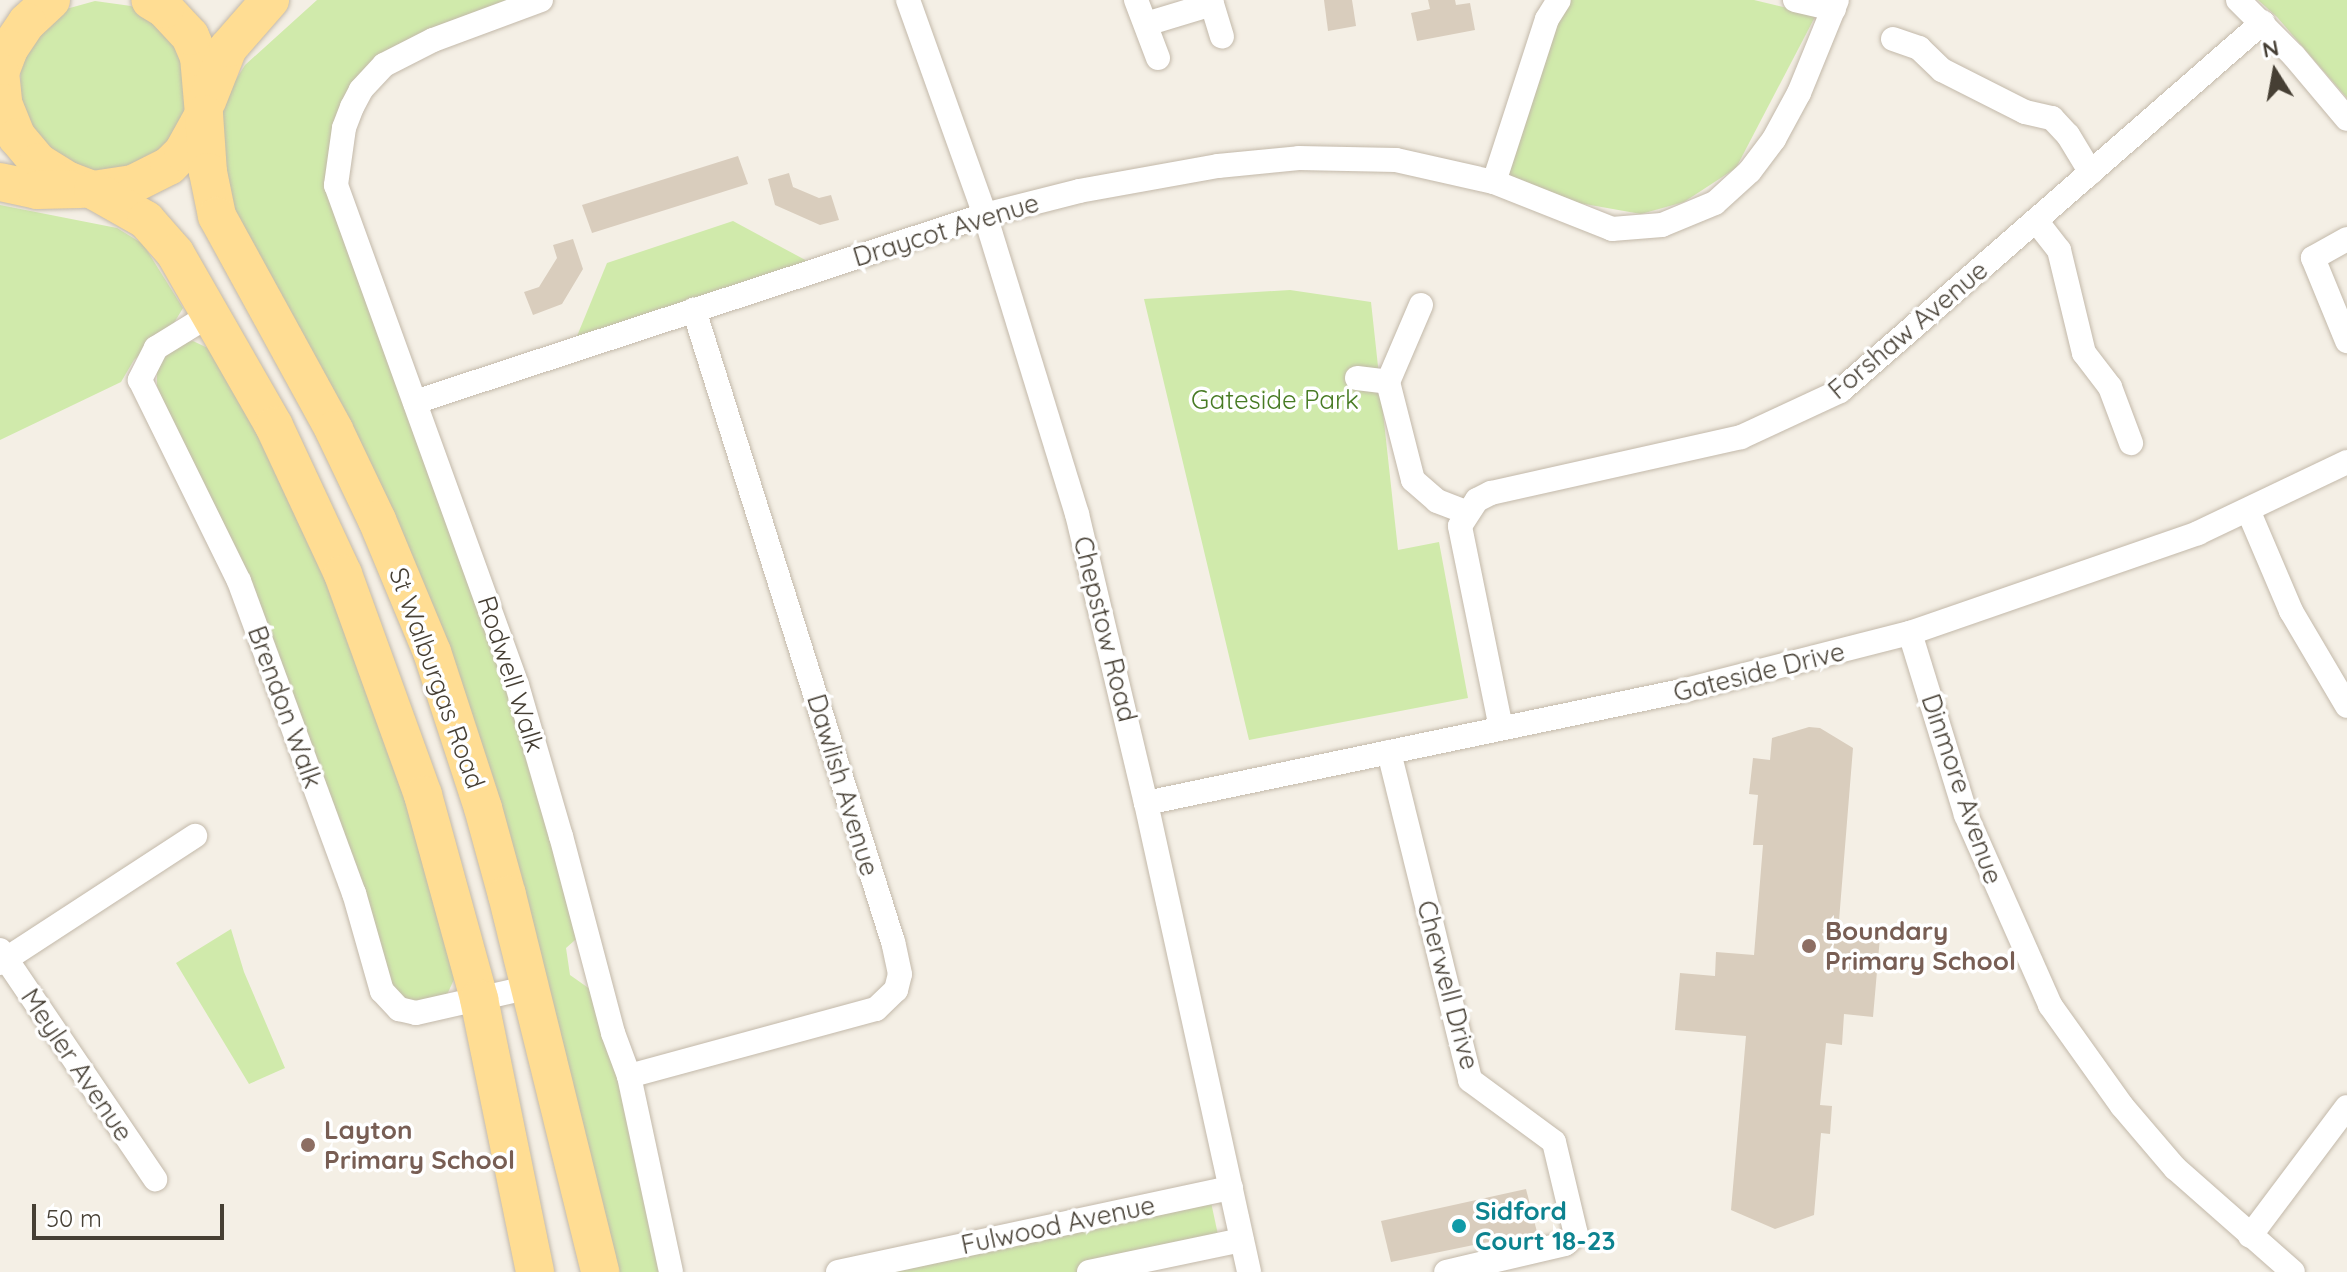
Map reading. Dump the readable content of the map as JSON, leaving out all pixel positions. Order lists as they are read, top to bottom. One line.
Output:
{"streets":{"main road":["St Walburgas Road"],"street":["Draycot Avenue","Forshaw Avenue","Chepstow Road","Gateside Drive","Rodwell Walk","Brendon Walk","Dawlish Avenue","Dinmore Avenue","Cherwell Drive","Meyler Avenue","Fulwood Avenue"]},"crossings":[["Draycot Avenue","Chepstow Road"],["Draycot Avenue","Rodwell Walk"],["Draycot Avenue","Dawlish Avenue"],["Chepstow Road","Gateside Drive"],["Chepstow Road","Fulwood Avenue"],["Gateside Drive","Dinmore Avenue"],["Gateside Drive","Cherwell Drive"],["Rodwell Walk","Dawlish Avenue"],["St Walburgas Road","Brendon Walk"]],"parks":["Gateside Park"],"places":["Boundary Primary School","Layton Primary School","Sidford Court 18-23"],"scale_bar":"50 m","north":"top"}
